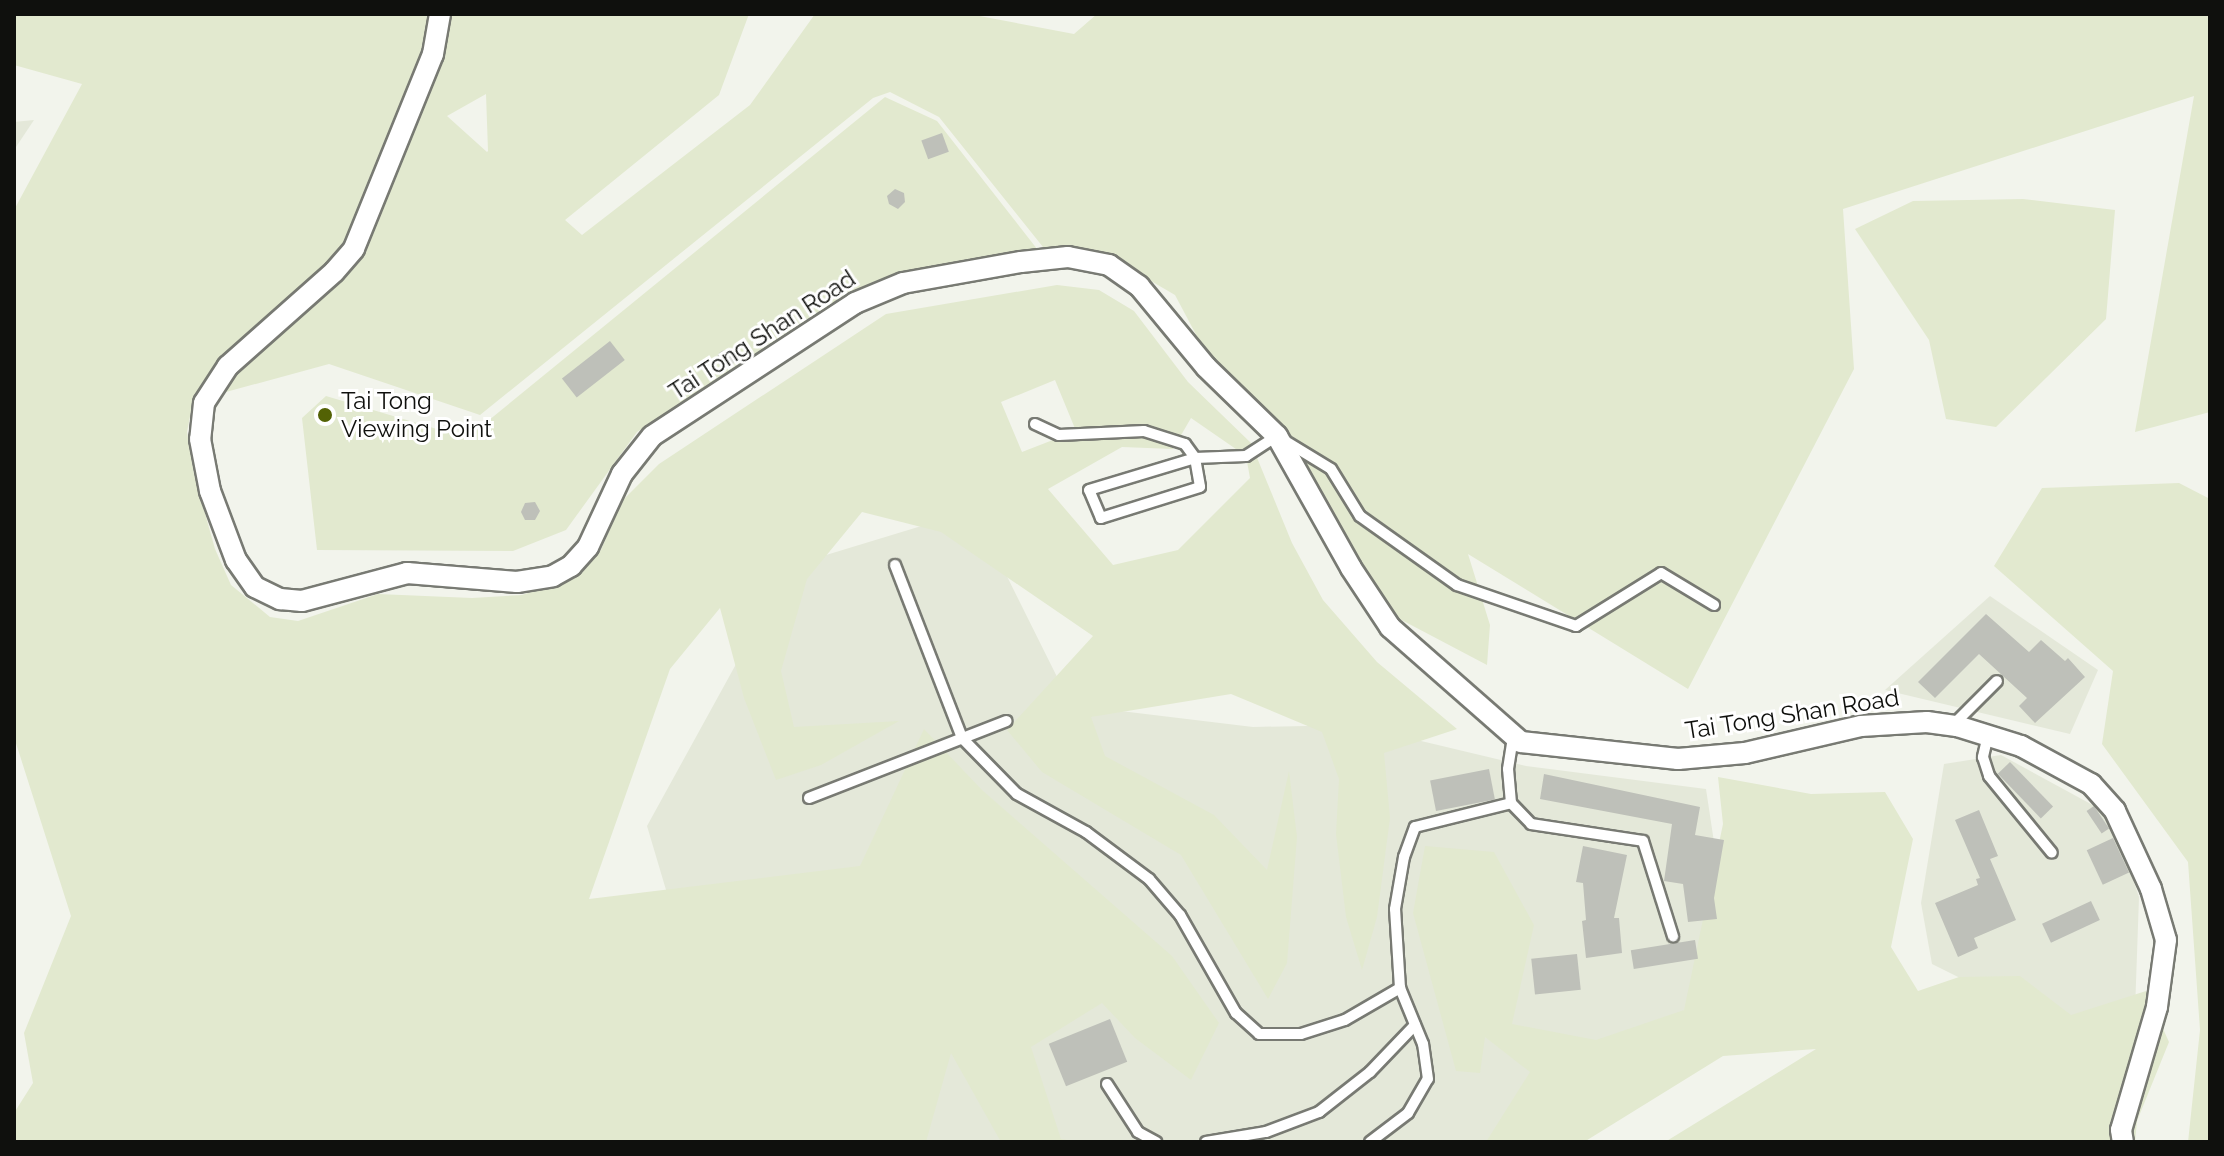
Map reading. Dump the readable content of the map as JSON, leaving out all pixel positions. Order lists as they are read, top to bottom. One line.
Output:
{"streets":{"street":["Tai Tong Shan Road"]},"places":["Tai Tong Viewing Point"]}
